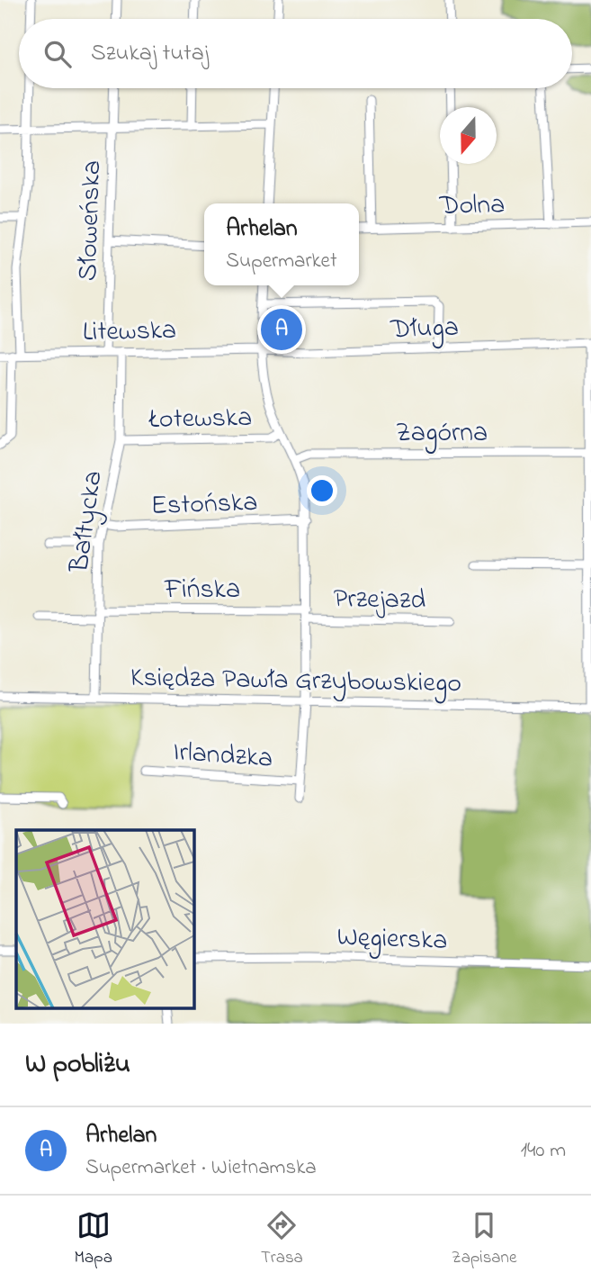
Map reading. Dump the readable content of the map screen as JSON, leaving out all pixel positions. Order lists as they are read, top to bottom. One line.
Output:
{"streets":{"street":["Dolna","Słoweńska","Długa","Litewska","Łotewska","Zagórna","Estońska","Bałtycka","Fińska","Przejazd","Księdza Pawła Grzybowskiego","Irlandzka","Węgierska"]},"crossings":[["Słoweńska","Litewska"],["Długa","Litewska"],["Litewska","Bałtycka"],["Łotewska","Bałtycka"],["Estońska","Bałtycka"],["Bałtycka","Fińska"],["Bałtycka","Księdza Pawła Grzybowskiego"],["Fińska","Przejazd"]],"north":"bottom","page":{"search":"Szukaj tutaj","popup":["Arhelan","Supermarket"],"pins":"A","heading":"W pobliżu","list":[{"mark":"A","name":"Arhelan","note":"Supermarket · Wietnamska","value":"140 m"}],"nav":["Mapa","Trasa","Zapisane"]}}
